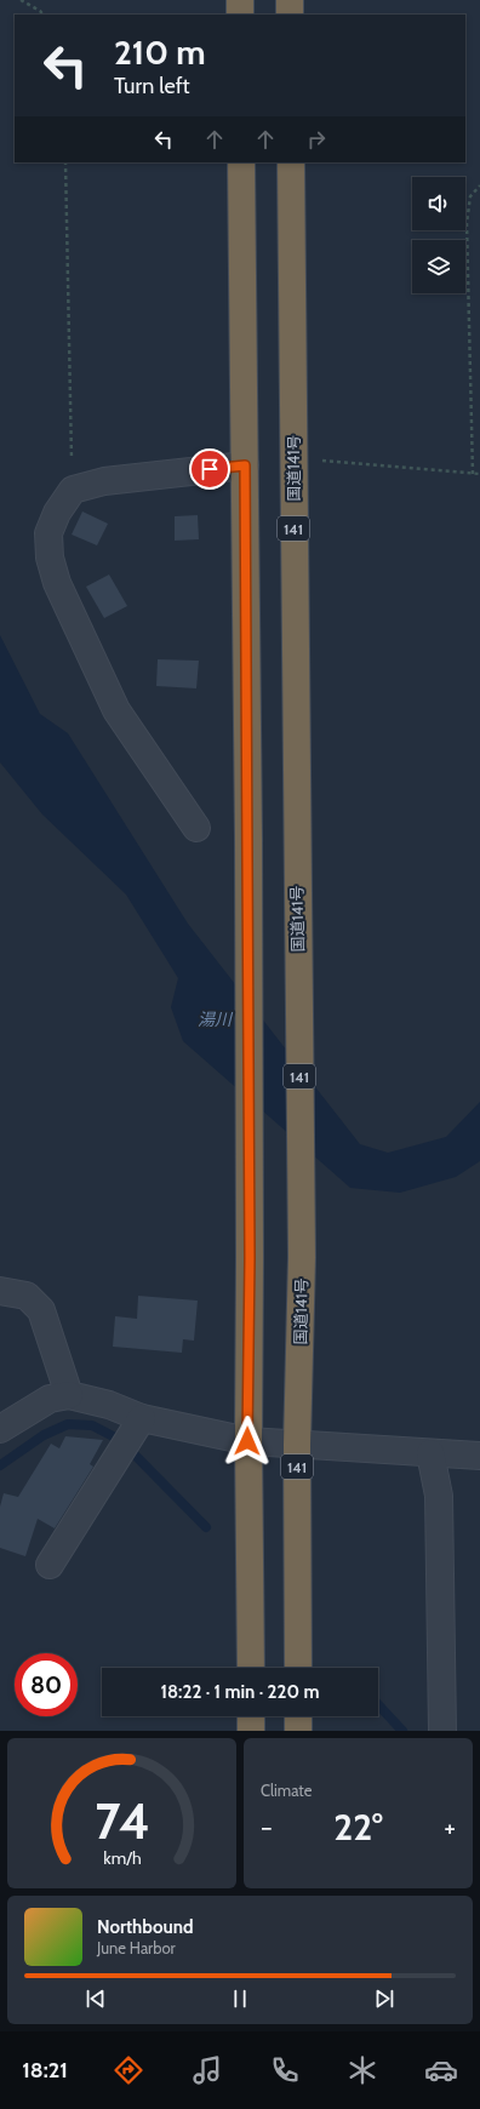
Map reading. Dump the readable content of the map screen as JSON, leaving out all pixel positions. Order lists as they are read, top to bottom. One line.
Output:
{"streets":{"highway":["国道141号","141"]},"water":["湯川"],"page":{"turn":["210 m","Turn left"],"limit":"80","trip":"18:22 · 1 min · 220 m","tile":"Climate","heat":["−","22°","+"],"song":["Northbound","June Harbor"],"tabs":"18:21","gauge":["74","km/h"]}}
